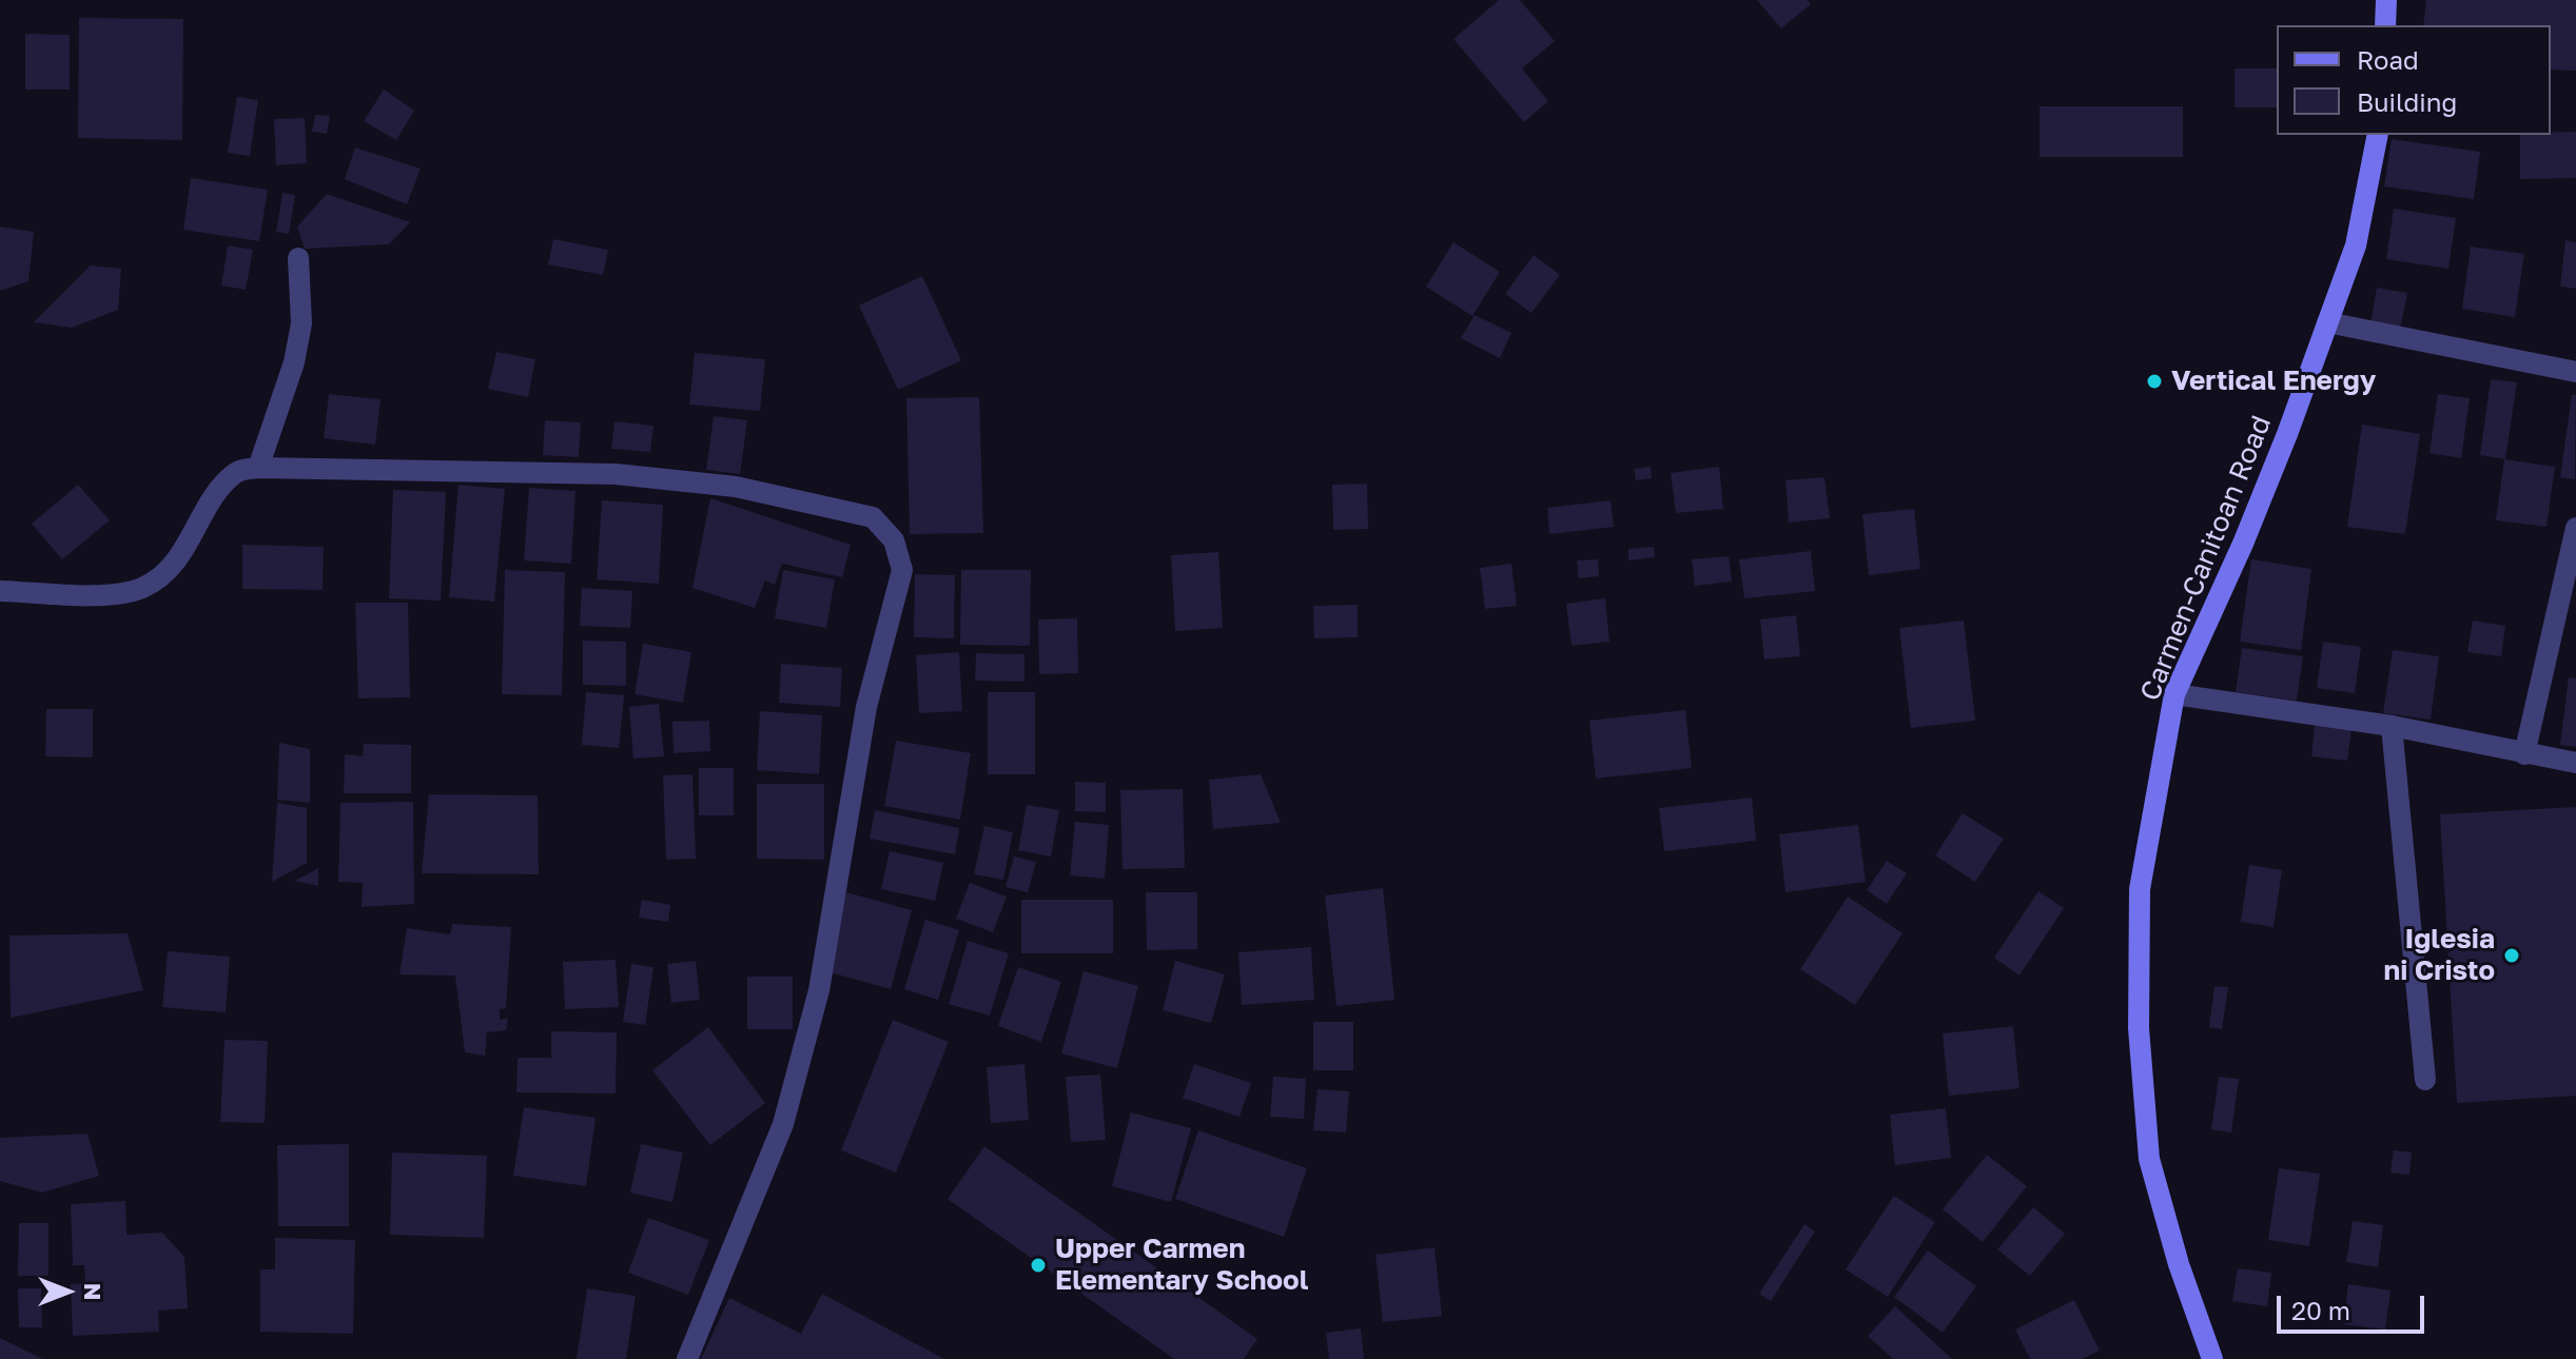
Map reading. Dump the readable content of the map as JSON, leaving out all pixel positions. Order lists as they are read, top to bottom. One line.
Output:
{"streets":{"main road":["Carmen-Canitoan Road"]},"places":["Vertical Energy","Iglesia ni Cristo","Upper Carmen Elementary School"],"legend":["Road","Building"],"scale_bar":"20 m","north":"right"}
